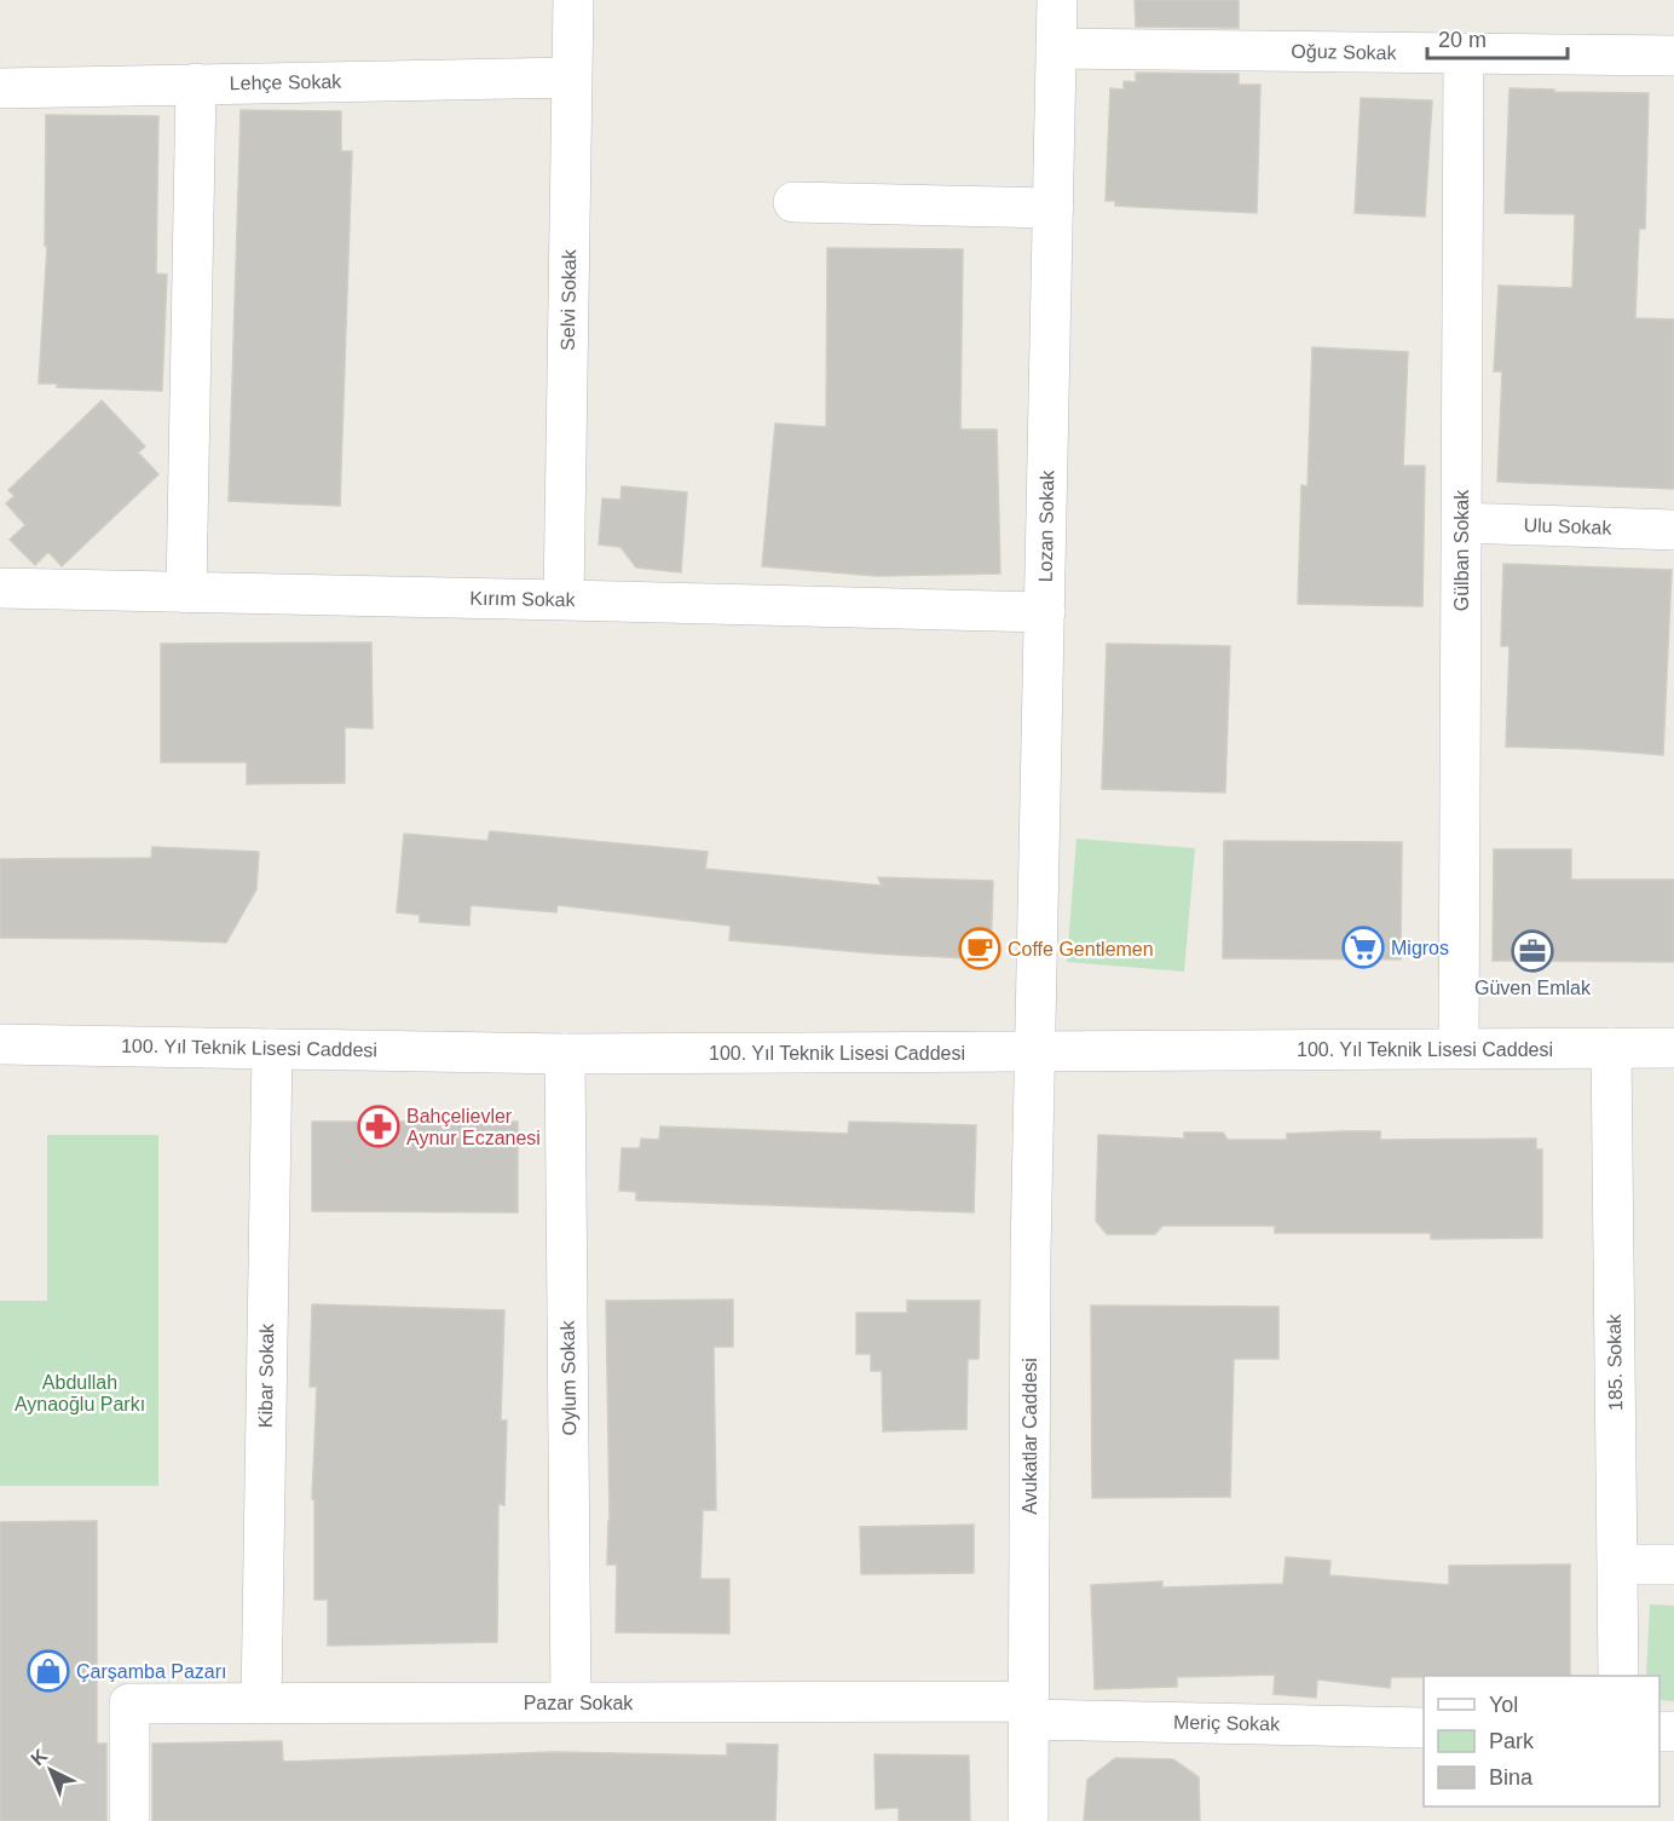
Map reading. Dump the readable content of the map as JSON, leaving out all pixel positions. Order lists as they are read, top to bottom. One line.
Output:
{"streets":{"street":["Oğuz Sokak","Lehçe Sokak","Selvi Sokak","Lozan Sokak","Ulu Sokak","Gülban Sokak","Kırım Sokak","100. Yıl Teknik Lisesi Caddesi","185. Sokak","Kibar Sokak","Oylum Sokak","Avukatlar Caddesi","Pazar Sokak","Meriç Sokak"]},"crossings":[["Oğuz Sokak","Lozan Sokak"],["Oğuz Sokak","Gülban Sokak"],["Lehçe Sokak","Selvi Sokak"],["Selvi Sokak","Kırım Sokak"],["Lozan Sokak","Kırım Sokak"],["Lozan Sokak","100. Yıl Teknik Lisesi Caddesi"],["Lozan Sokak","Avukatlar Caddesi"],["Ulu Sokak","Gülban Sokak"],["Gülban Sokak","100. Yıl Teknik Lisesi Caddesi"],["100. Yıl Teknik Lisesi Caddesi","185. Sokak"],["100. Yıl Teknik Lisesi Caddesi","Kibar Sokak"],["100. Yıl Teknik Lisesi Caddesi","Oylum Sokak"],["100. Yıl Teknik Lisesi Caddesi","Avukatlar Caddesi"],["Kibar Sokak","Pazar Sokak"],["Oylum Sokak","Pazar Sokak"],["Avukatlar Caddesi","Pazar Sokak"],["Avukatlar Caddesi","Meriç Sokak"],["Pazar Sokak","Meriç Sokak"]],"parks":["Abdullah Aynaoğlu Parkı"],"places":{"supermarket":["Migros"],"cafe":["Coffe Gentlemen"],"office":["Güven Emlak"],"pharmacy":["Bahçelievler Aynur Eczanesi"],"shop":["Çarşamba Pazarı"]},"legend":["Yol","Park","Bina"],"scale_bar":"20 m","north":"top left"}
